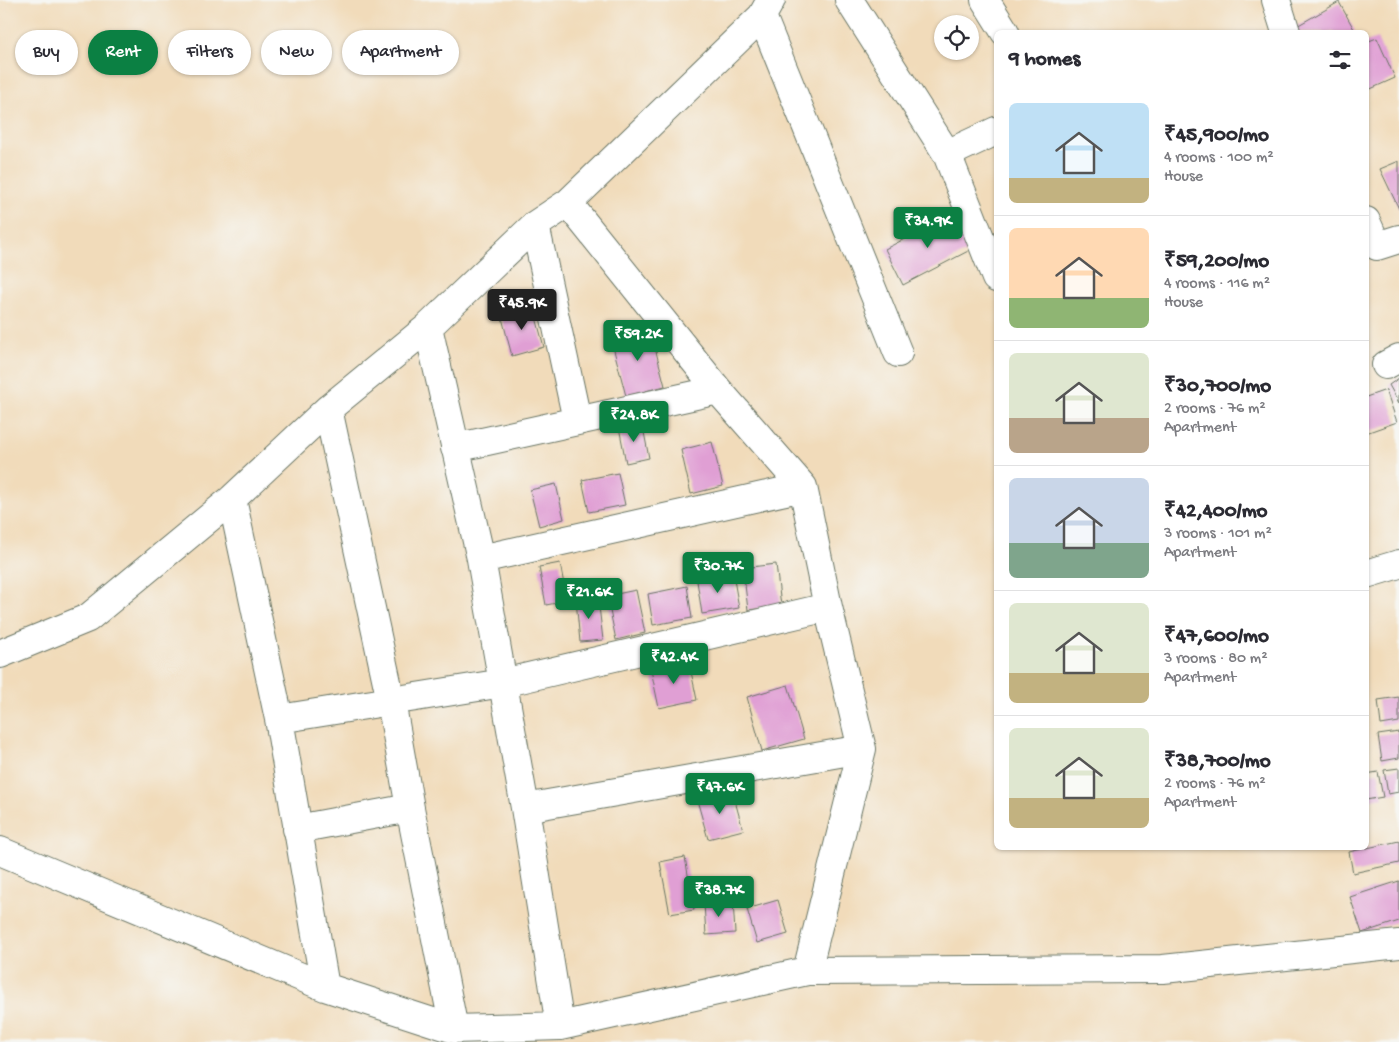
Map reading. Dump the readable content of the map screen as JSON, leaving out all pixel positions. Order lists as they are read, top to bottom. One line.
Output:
{"page":{"chip":["Buy","Rent","Filters","New","Apartment"],"heading":"9 homes","list":[{"name":"₹45,900/mo","note":"4 rooms · 100 m² · House"},{"name":"₹59,200/mo","note":"4 rooms · 116 m² · House"},{"name":"₹30,700/mo","note":"2 rooms · 76 m² · Apartment"},{"name":"₹42,400/mo","note":"3 rooms · 101 m² · Apartment"},{"name":"₹47,600/mo","note":"3 rooms · 80 m² · Apartment"},{"name":"₹38,700/mo","note":"2 rooms · 76 m² · Apartment"}],"price":["₹34.9K","₹45.9K","₹59.2K","₹24.8K","₹30.7K","₹21.6K","₹42.4K","₹47.6K","₹38.7K"]}}
